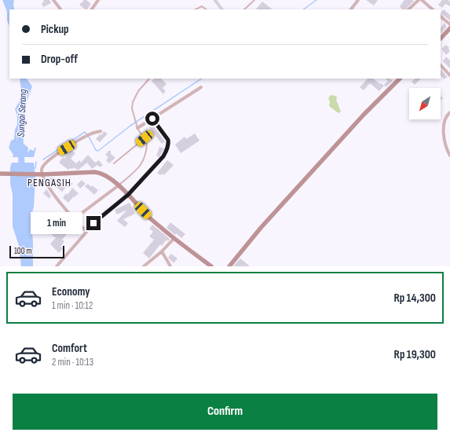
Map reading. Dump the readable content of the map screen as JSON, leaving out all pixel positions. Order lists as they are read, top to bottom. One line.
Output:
{"districts":["PENGASIH"],"water":["Sungai Serang"],"scale_bar":"100 m","north":"bottom left","page":{"banner":["Pickup","Drop-off"],"bubble":"1 min","scale":"100 m","list":[{"name":"Economy","note":"1 min · 10:12","value":"Rp 14,300"},{"name":"Comfort","note":"2 min · 10:13","value":"Rp 19,300"}],"buttons":"Confirm"}}
